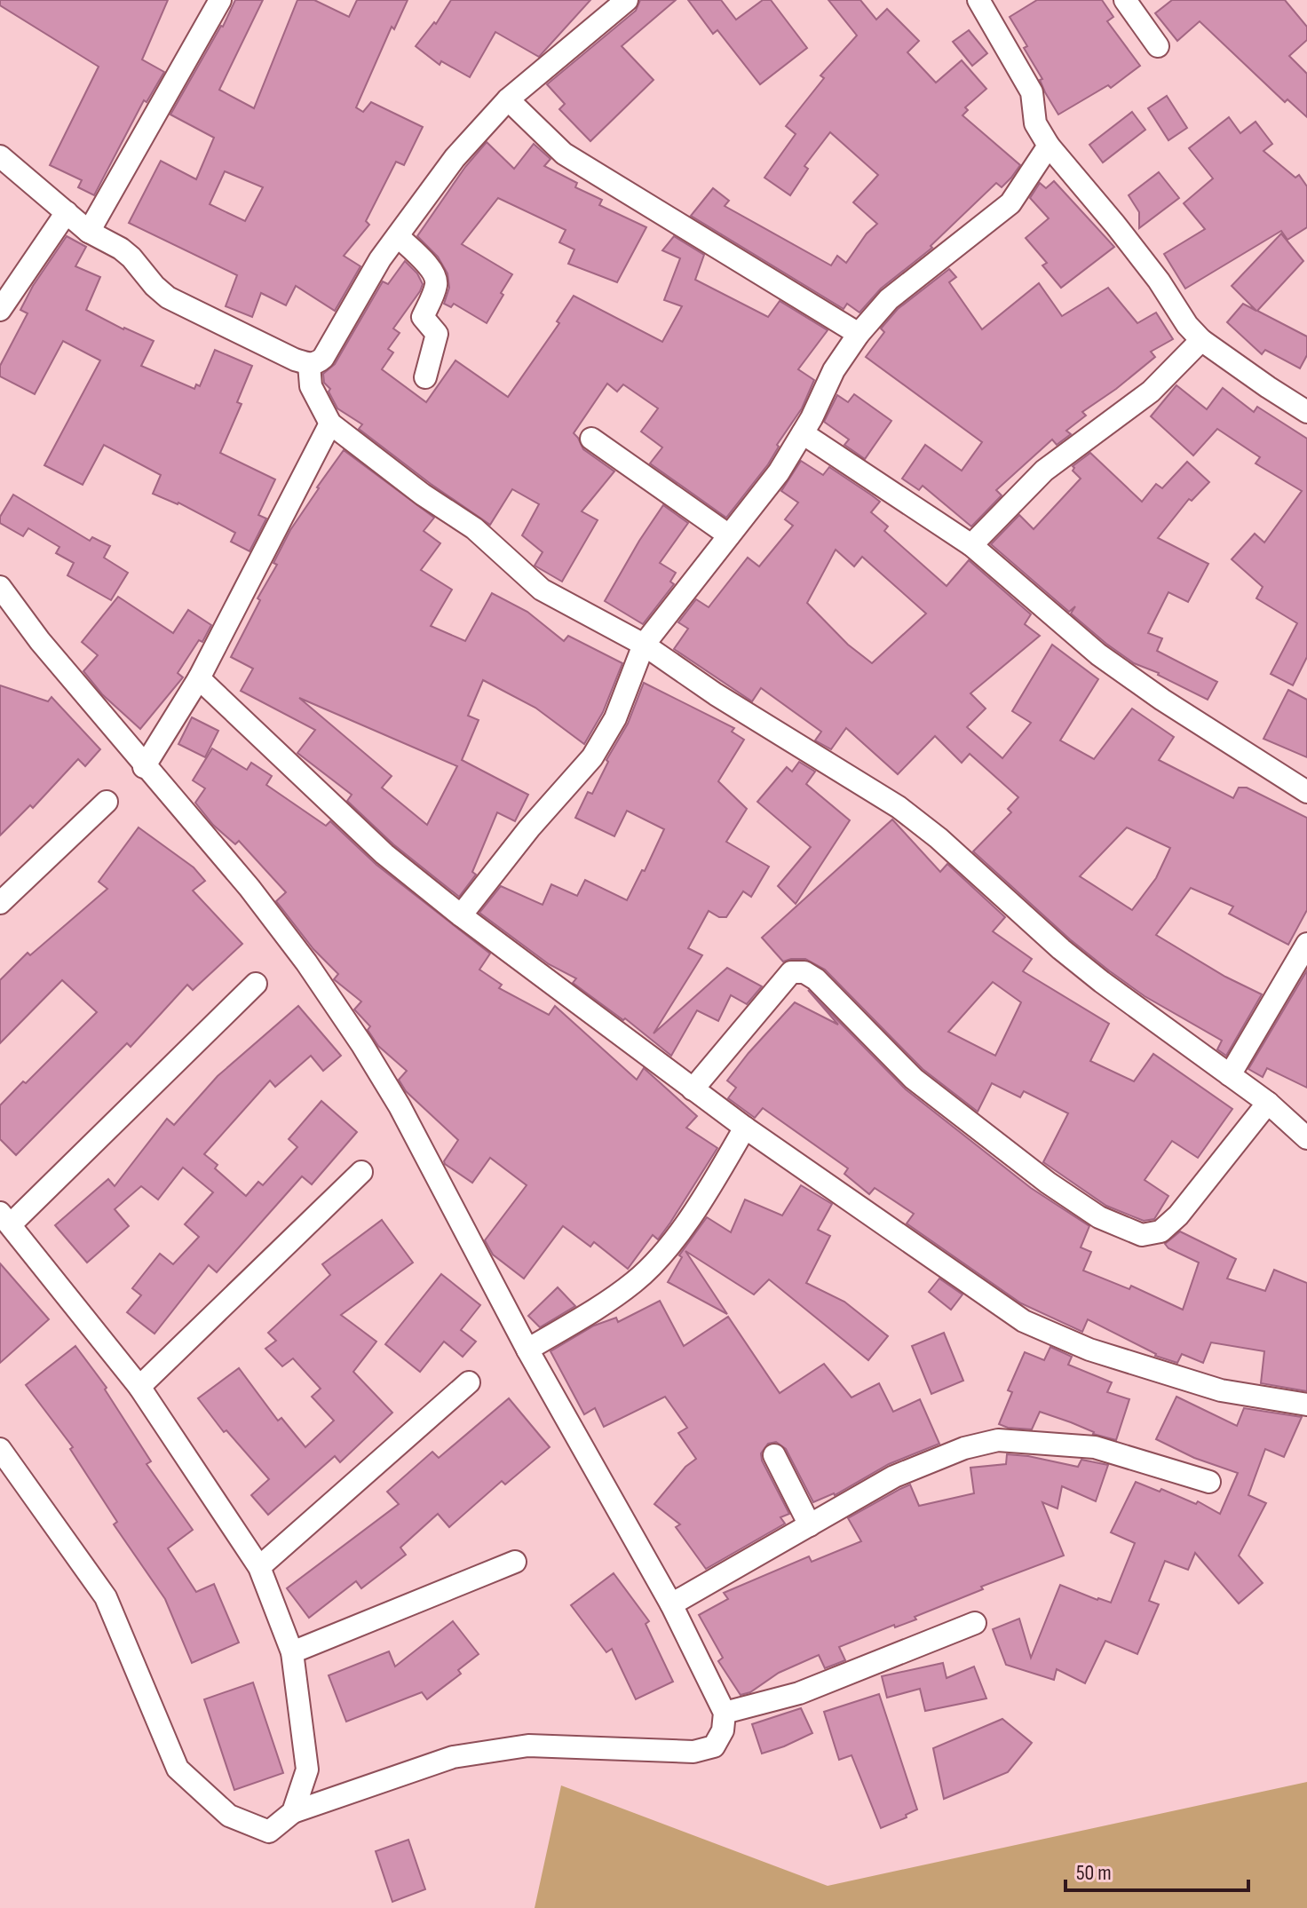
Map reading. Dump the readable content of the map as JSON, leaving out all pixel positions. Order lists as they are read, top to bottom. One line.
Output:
{"scale_bar":"50 m"}
